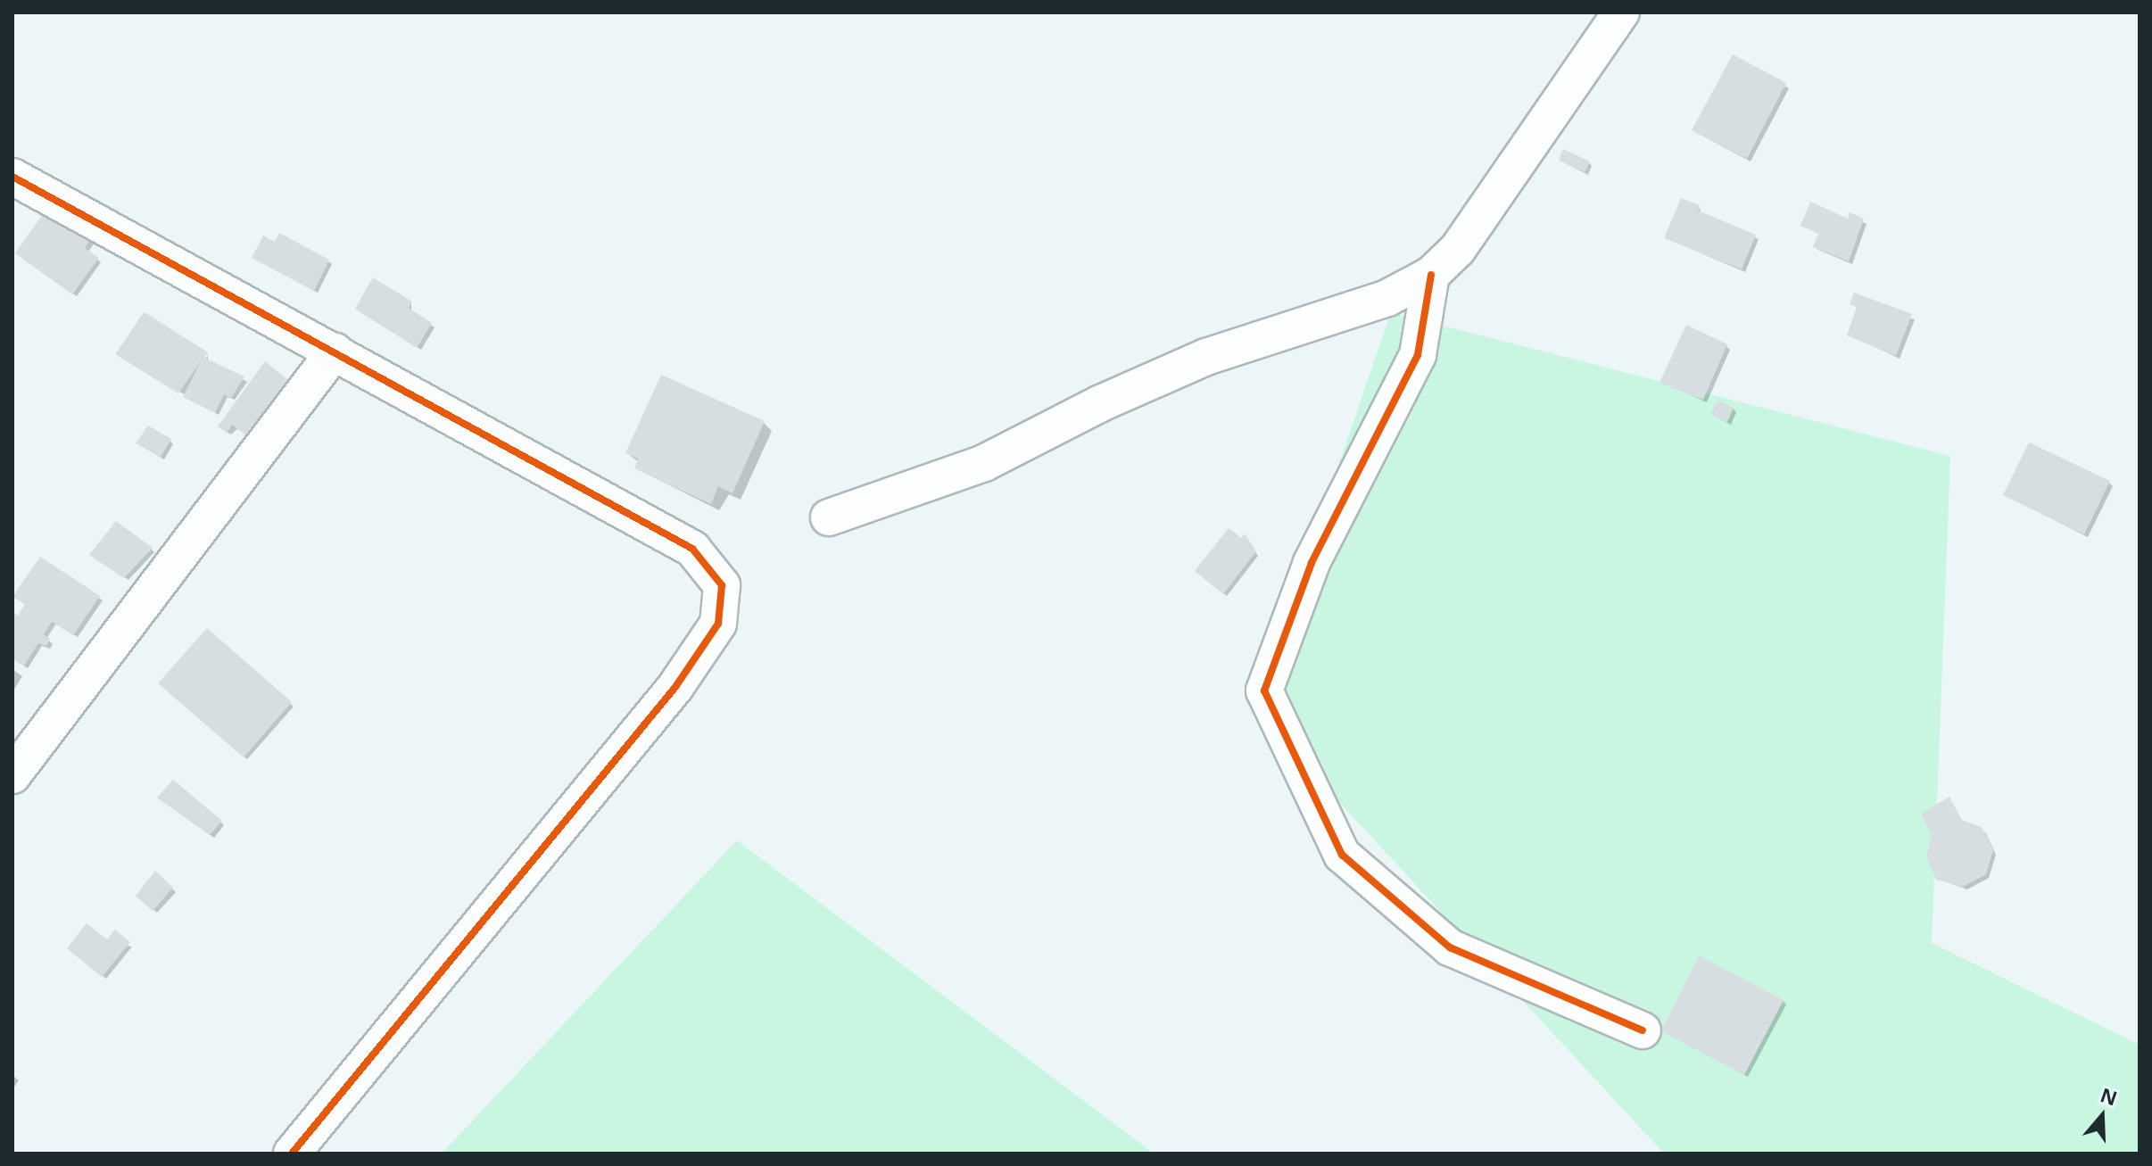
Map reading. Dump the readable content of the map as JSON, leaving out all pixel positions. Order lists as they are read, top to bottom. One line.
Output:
{"north":"top"}
